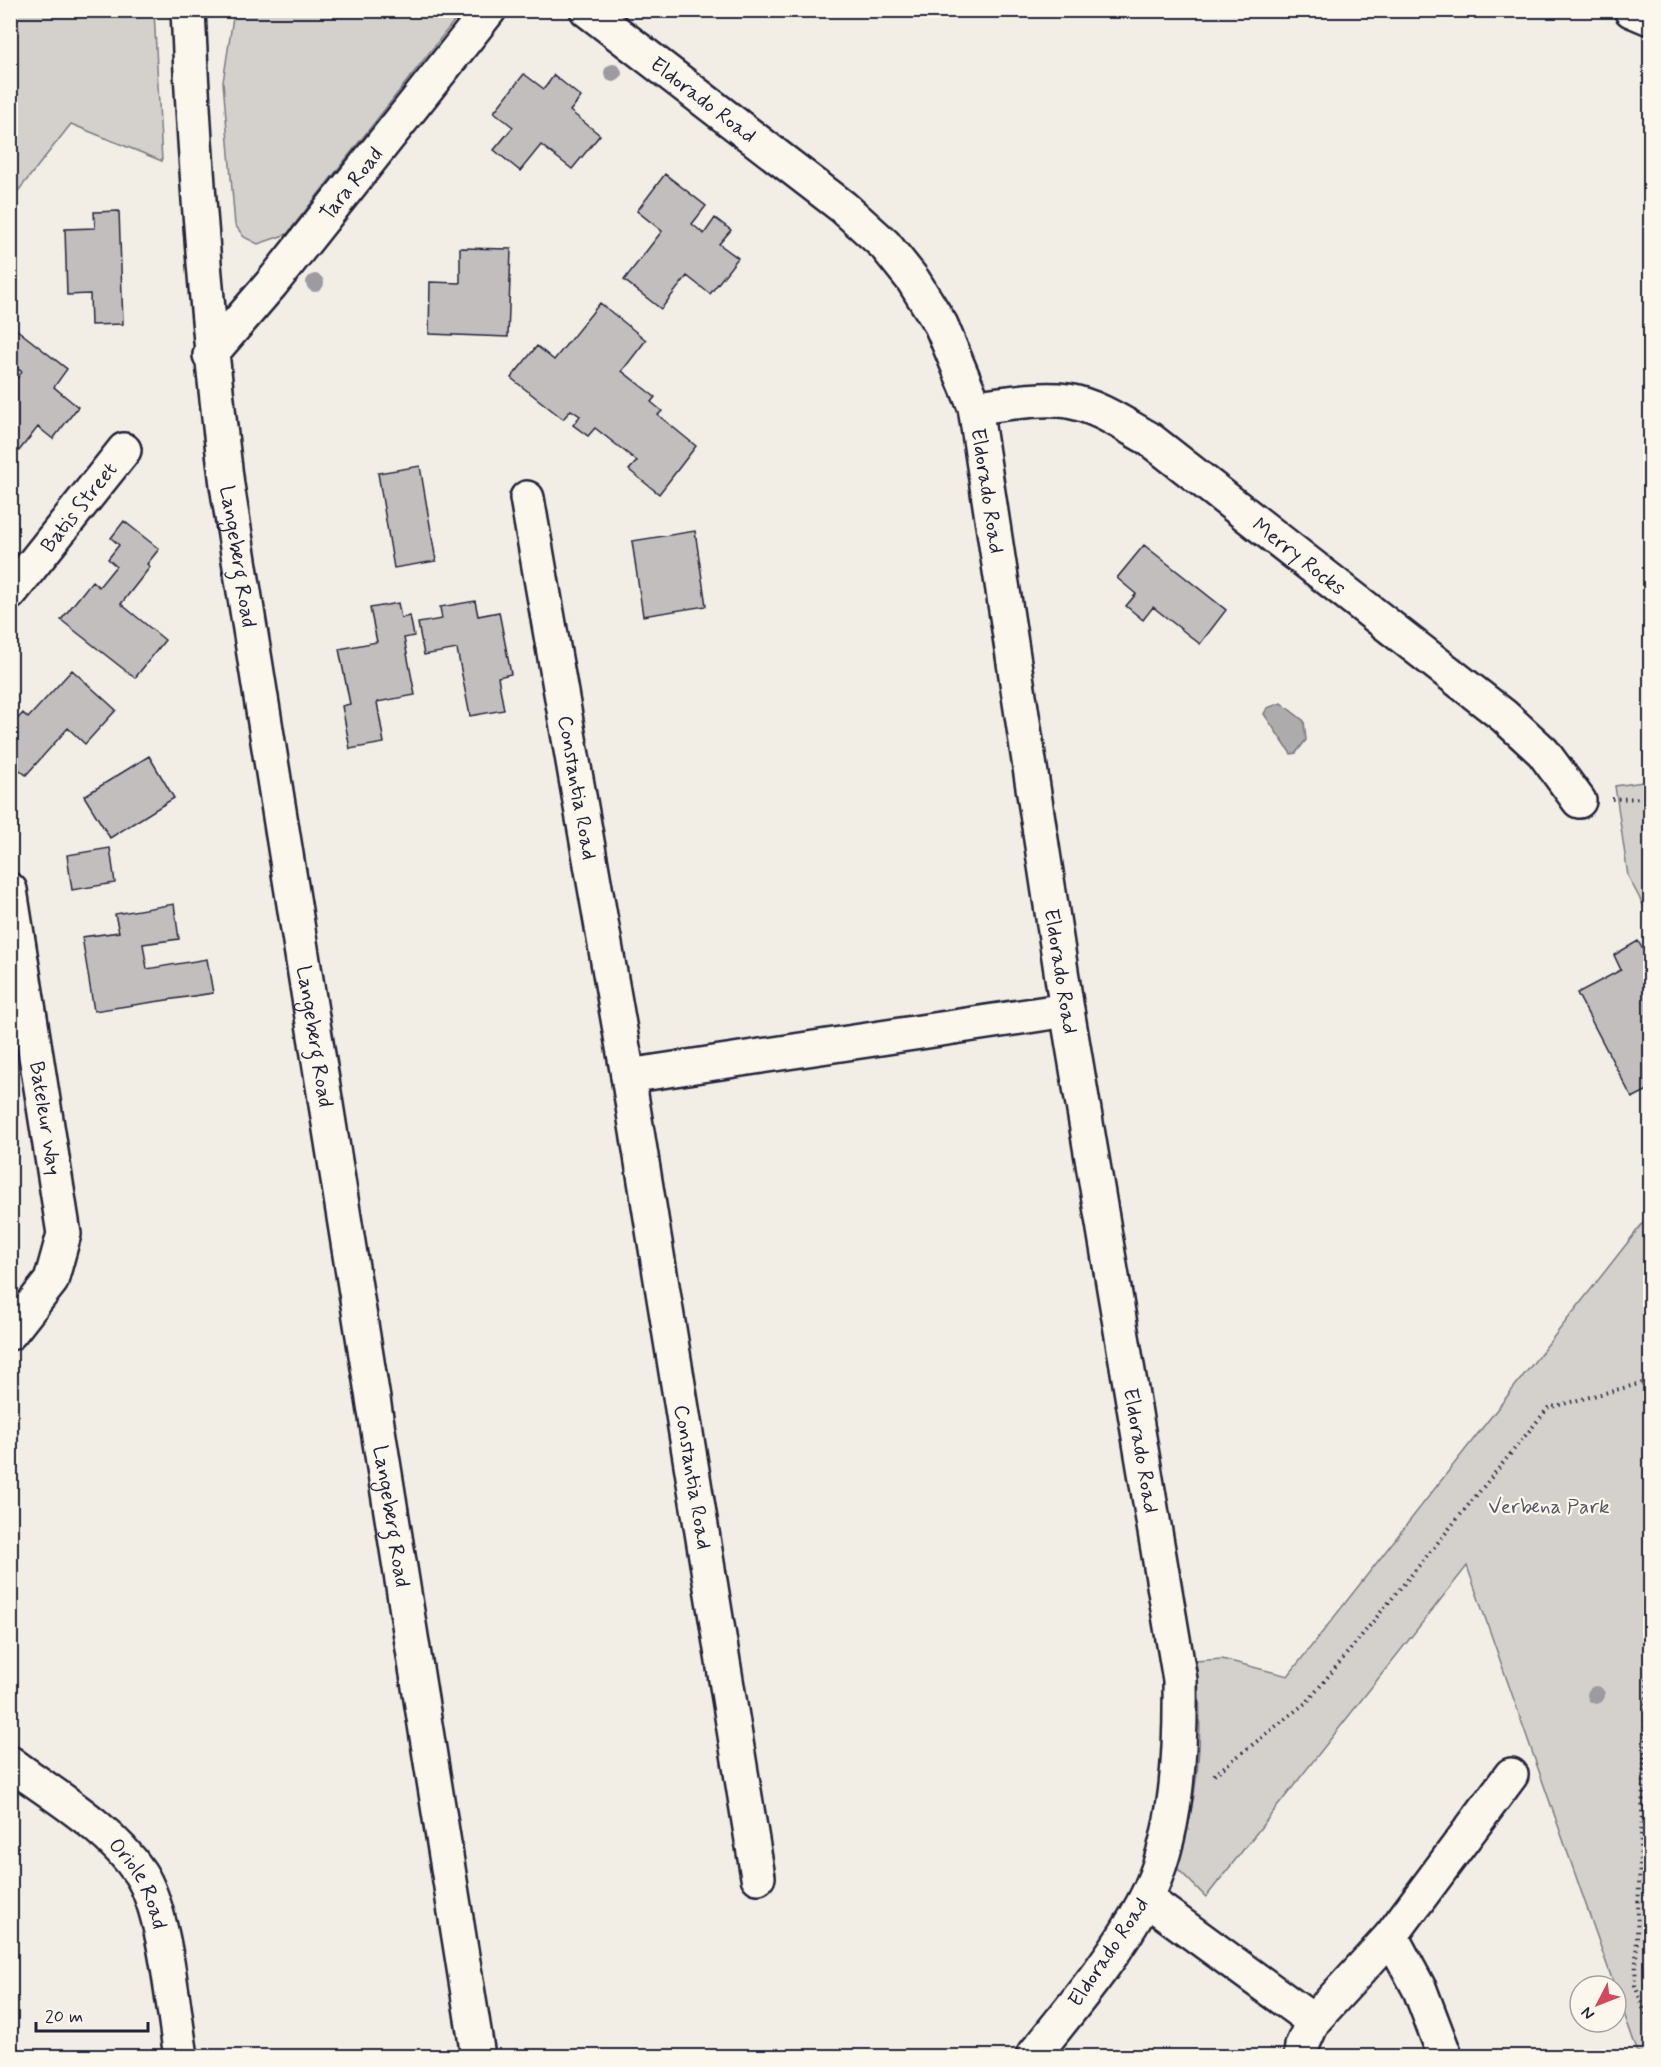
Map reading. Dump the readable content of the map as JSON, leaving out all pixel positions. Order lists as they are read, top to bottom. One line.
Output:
{"streets":{"street":["Eldorado Road","Tara Road","Batis Street","Langeberg Road","Merry Rocks","Constantia Road","Bateleur Way","Oriole Road"]},"crossings":[["Eldorado Road","Merry Rocks"],["Tara Road","Langeberg Road"]],"parks":["Verbena Park"],"scale_bar":"20 m","north":"bottom left"}
